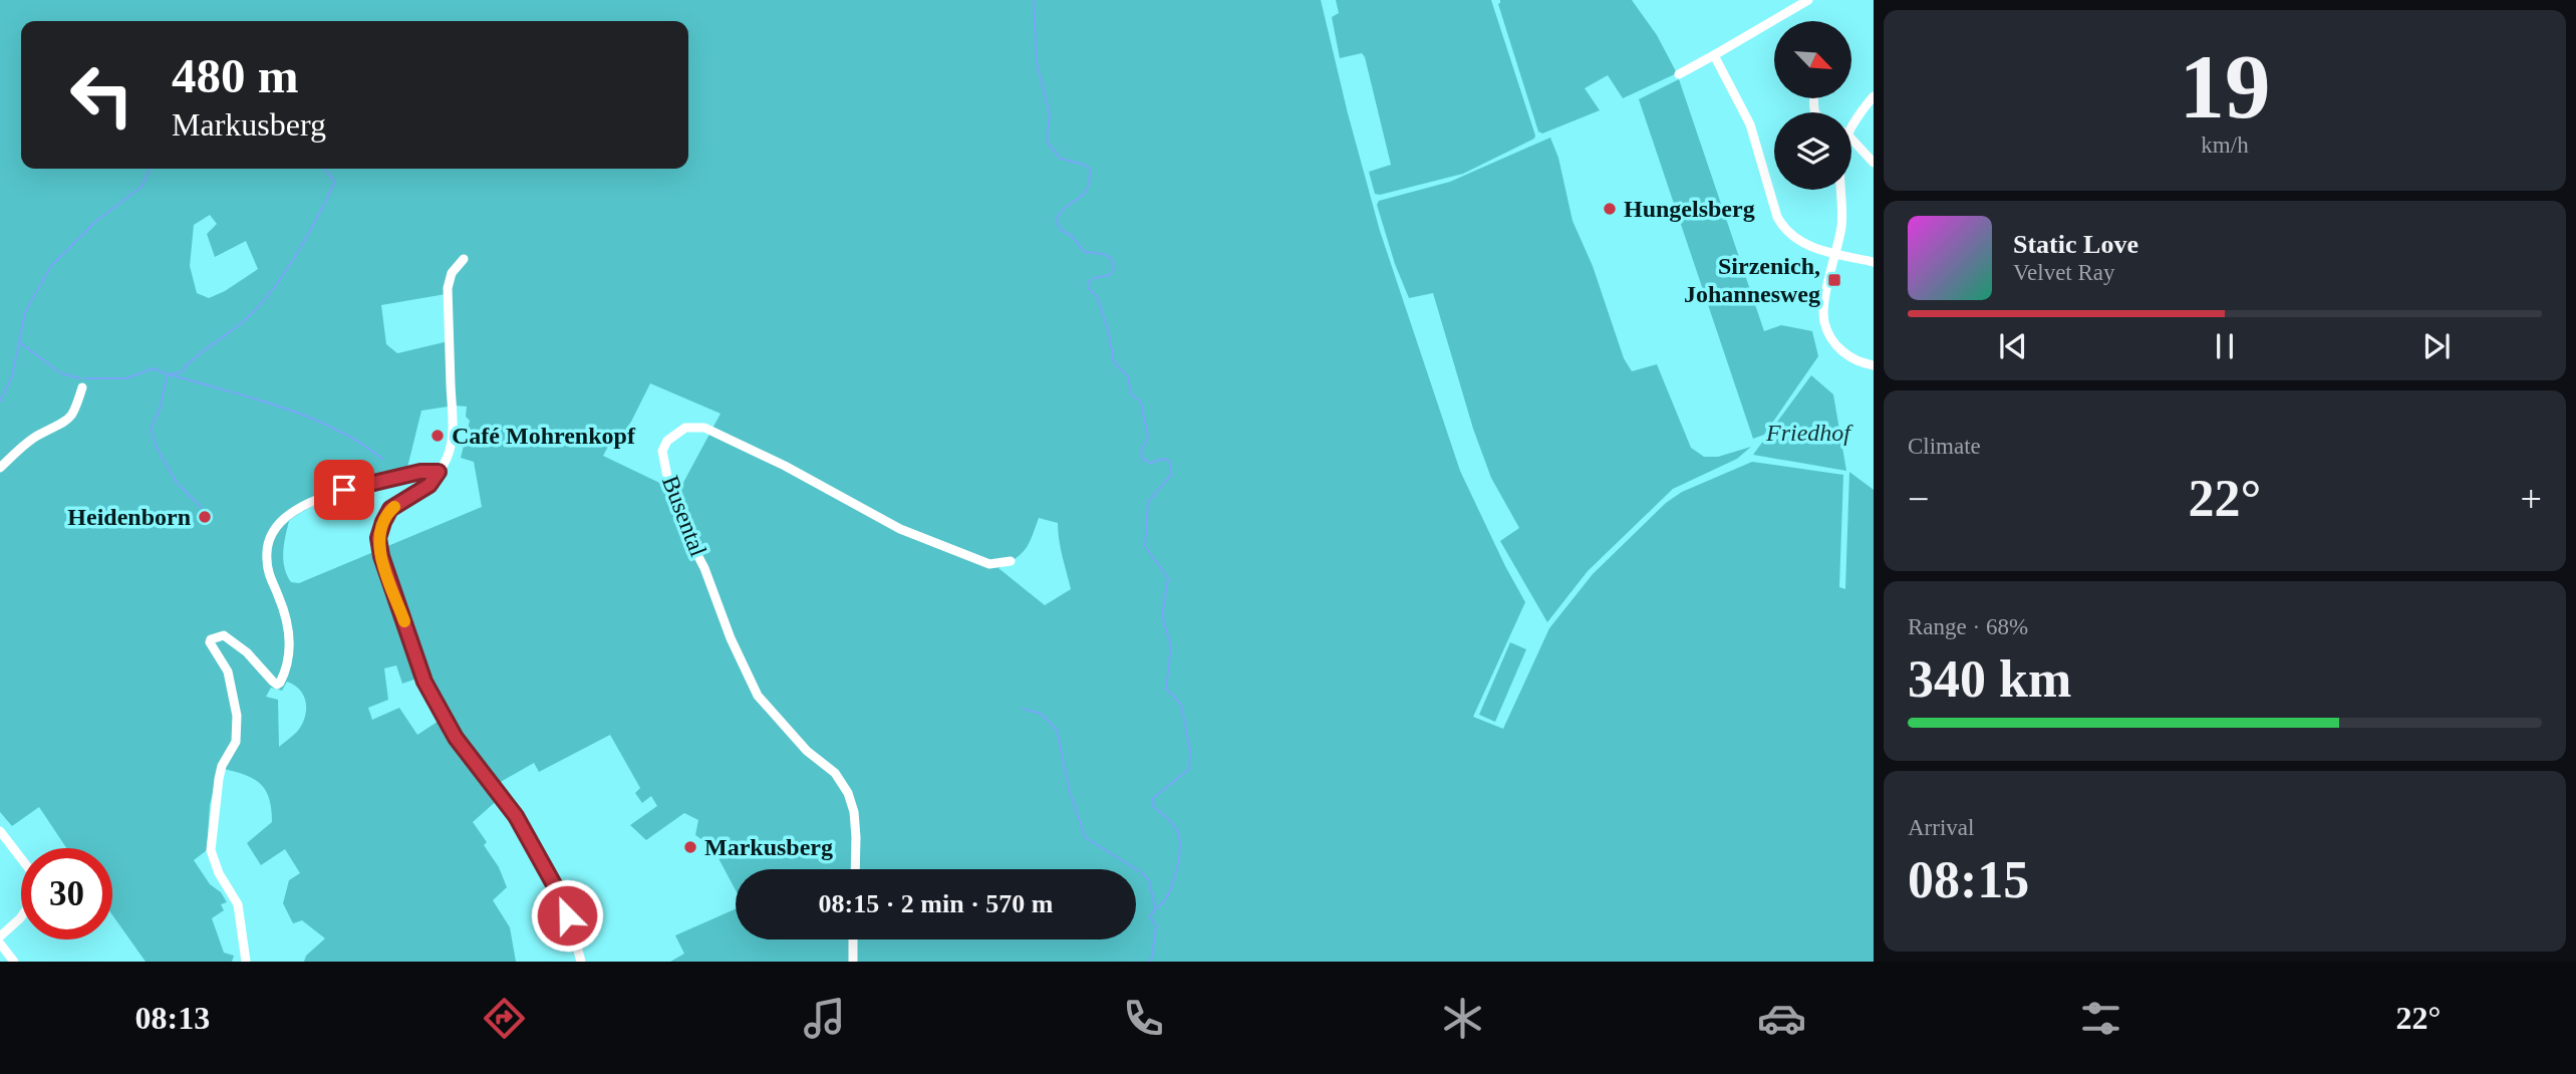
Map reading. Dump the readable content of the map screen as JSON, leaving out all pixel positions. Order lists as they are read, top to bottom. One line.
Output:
{"streets":{"street":["Busental"]},"parks":["Friedhof"],"places":{"other":["Hungelsberg","Café Mohrenkopf","Heidenborn","Markusberg"],"transit":["Sirzenich, Johannesweg"]},"north":"bottom right","page":{"tile":[["19","km/h"],"Climate",["Range · 68%","340 km"],["Arrival","08:15"]],"turn":["480 m","Markusberg"],"song":["Static Love","Velvet Ray"],"heat":["−","22°","+"],"limit":"30","trip":"08:15 · 2 min · 570 m","tabs":["08:13","22°"]}}
